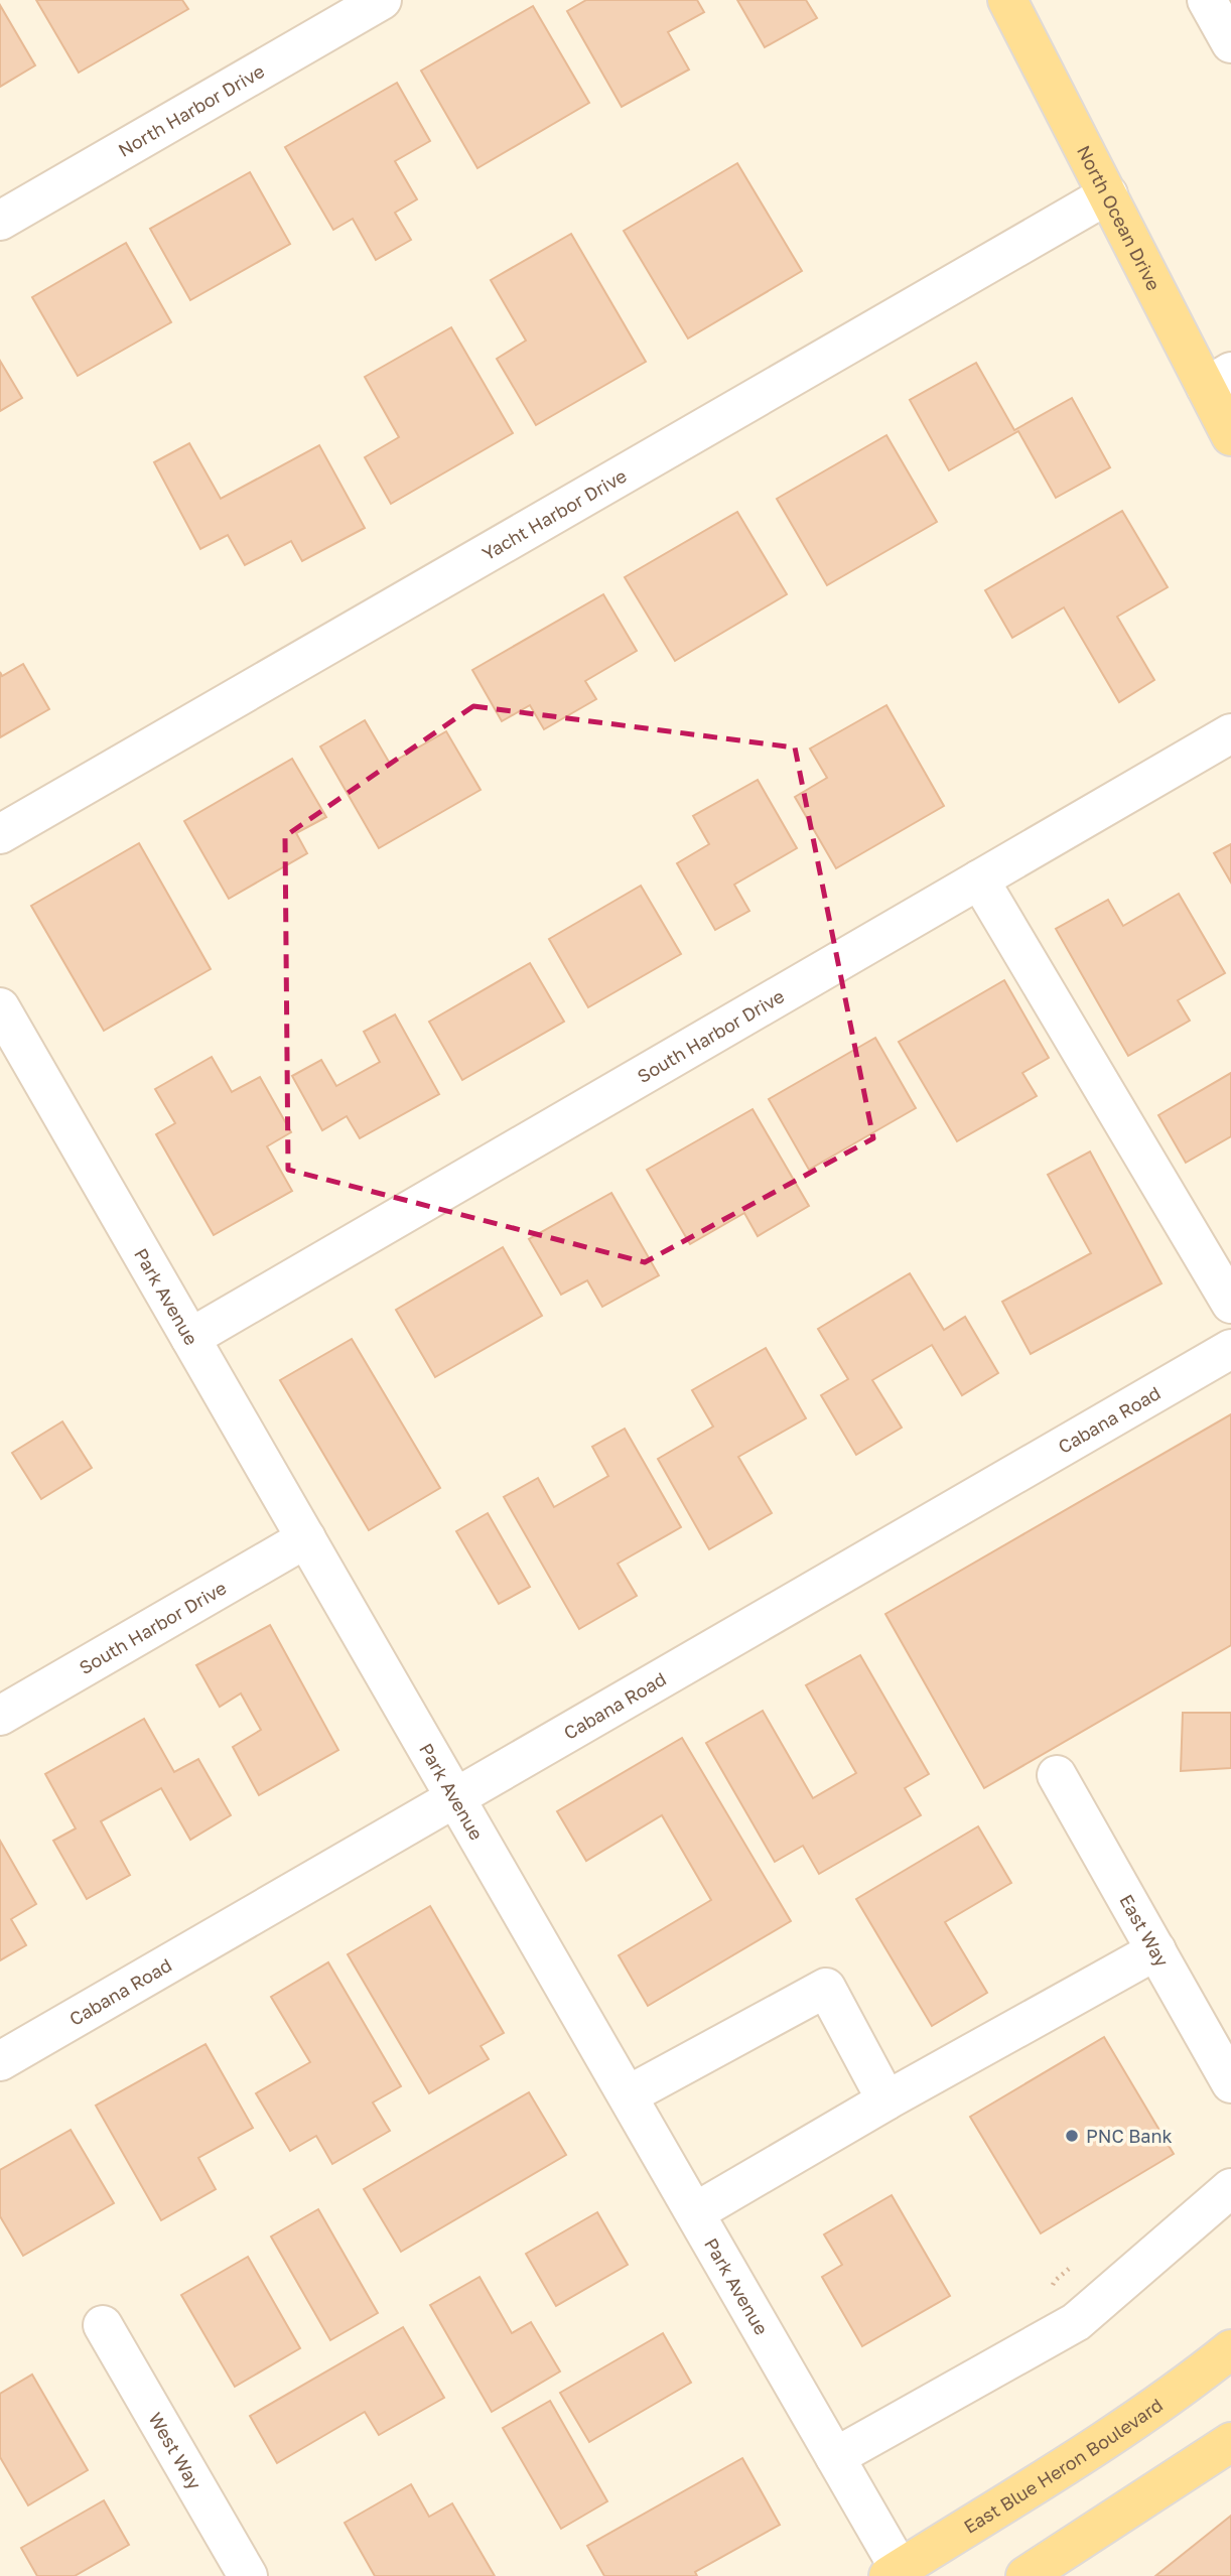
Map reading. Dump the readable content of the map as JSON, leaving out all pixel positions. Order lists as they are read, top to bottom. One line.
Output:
{"streets":{"main road":["North Ocean Drive","East Blue Heron Boulevard"],"street":["North Harbor Drive","Yacht Harbor Drive","South Harbor Drive","Park Avenue","Cabana Road","East Way","West Way"]},"crossings":[["North Ocean Drive","Yacht Harbor Drive"],["South Harbor Drive","Park Avenue"],["Park Avenue","Cabana Road"],["Park Avenue","East Blue Heron Boulevard"]],"places":["PNC Bank"]}
